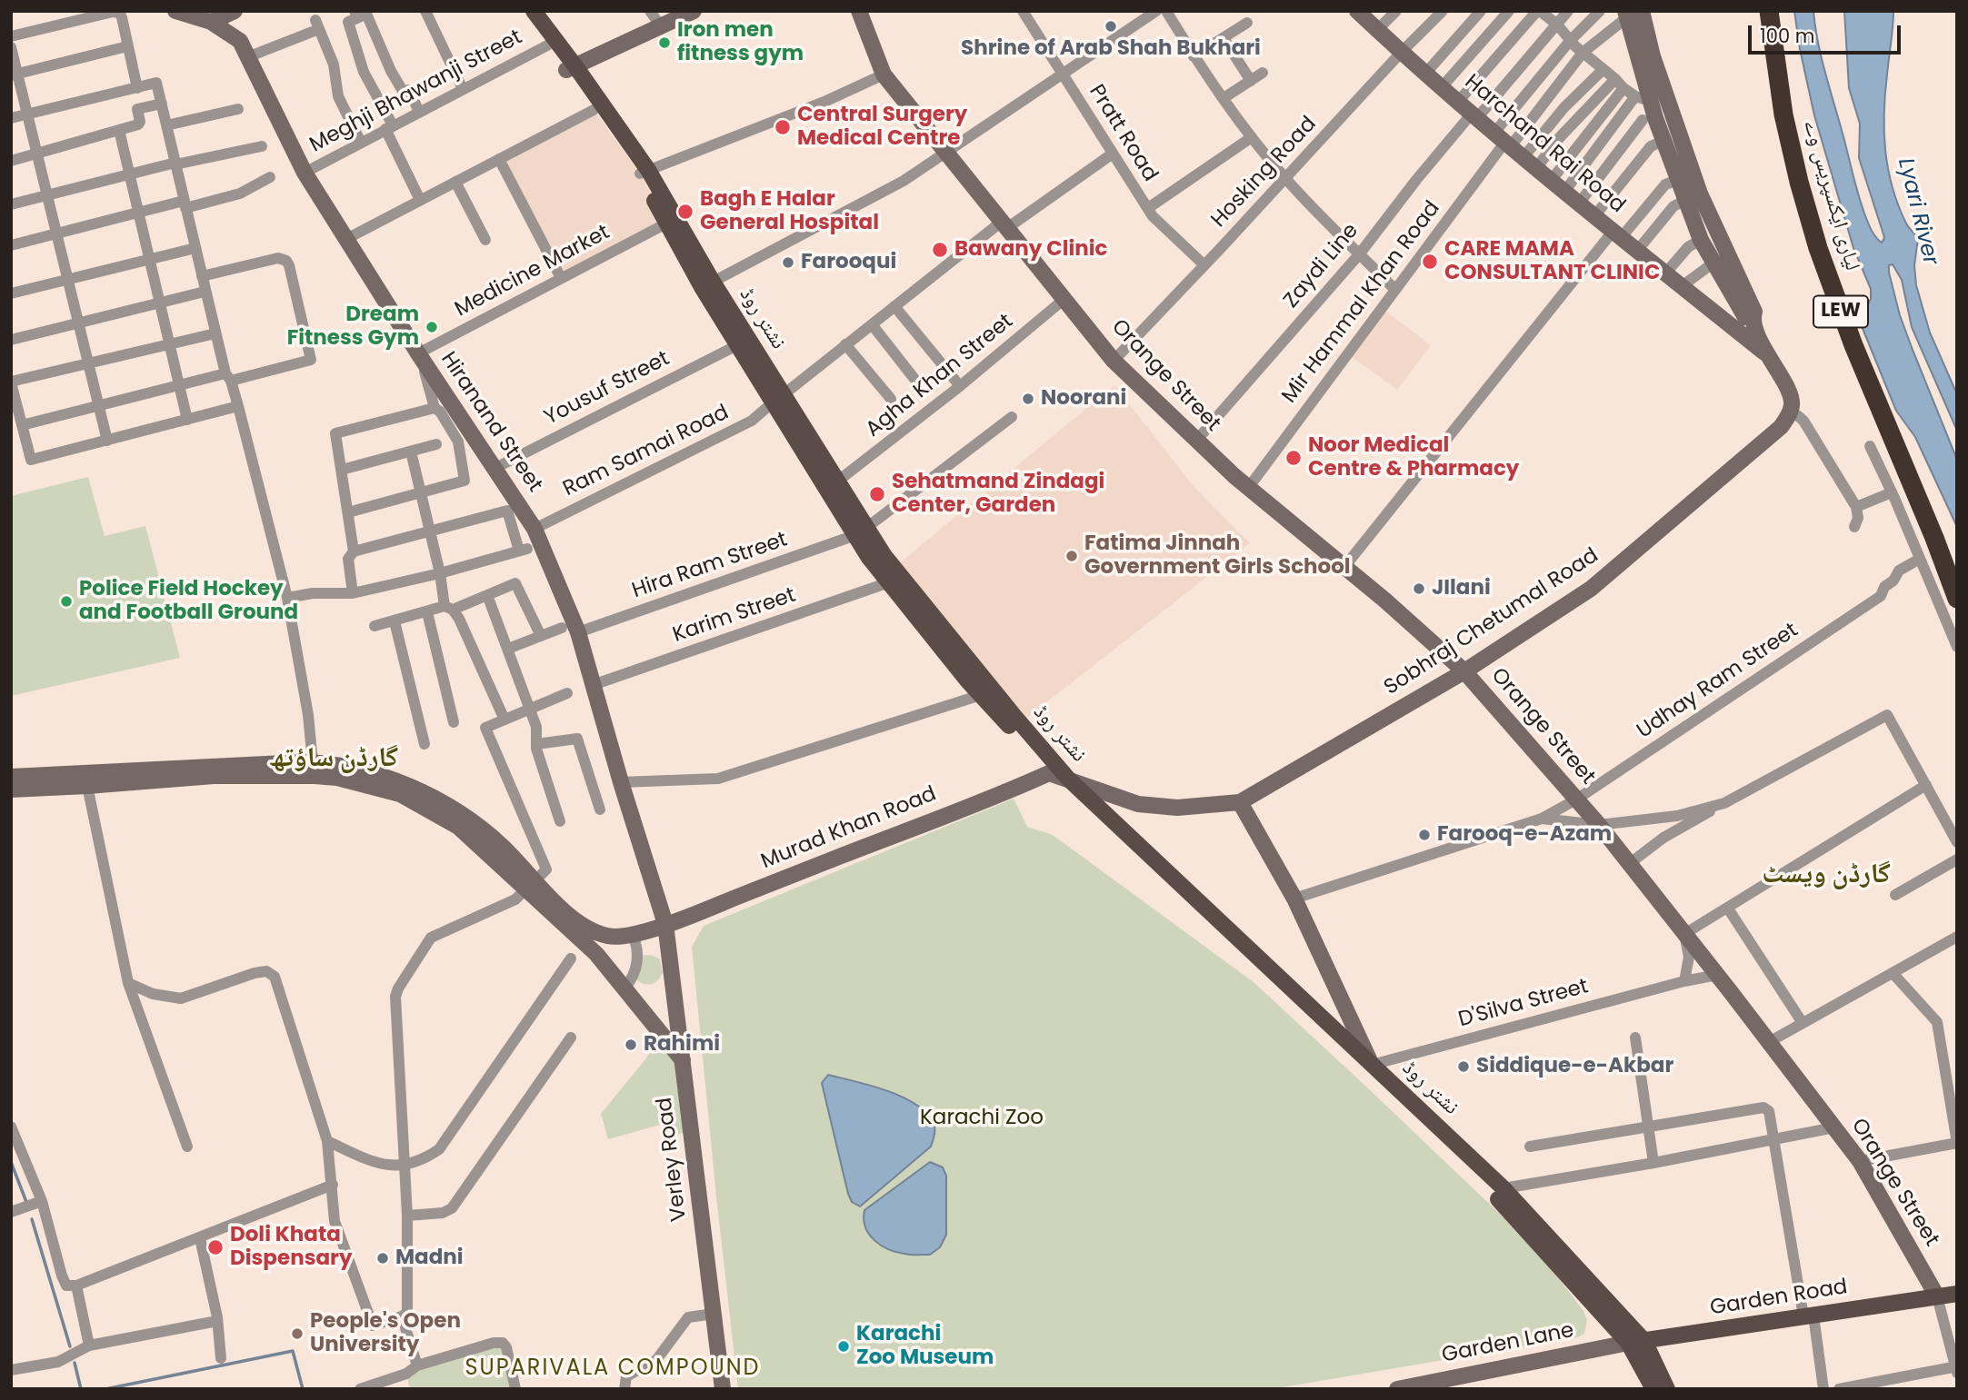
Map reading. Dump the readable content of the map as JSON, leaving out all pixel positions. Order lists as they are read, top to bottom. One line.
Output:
{"streets":{"highway":["لیاری ایکسپریس وے","LEW"],"main road":["Harchand Rai Road","نشتر روڈ","Orange Street","Hiranand Street","Sobhraj Chetumal Road","Murad Khan Road","Verley Road","Garden Road","Garden Lane"],"street":["Meghji Bhawanji Street","Pratt Road","Hosking Road","Zaydi Line","Medicine Market","Mir Hammal Khan Road","Agha Khan Street","Yousuf Street","Ram Samai Road","Hira Ram Street","Karim Street","Udhay Ram Street","D'Silva Street"]},"crossings":[["Meghji Bhawanji Street","نشتر روڈ"],["Meghji Bhawanji Street","Hiranand Street"],["Pratt Road","Hosking Road"],["Pratt Road","Ram Samai Road"],["Harchand Rai Road","Hosking Road"],["Harchand Rai Road","Zaydi Line"],["Harchand Rai Road","Mir Hammal Khan Road"],["Hosking Road","Orange Street"],["Zaydi Line","Orange Street"],["Medicine Market","نشتر روڈ"],["Medicine Market","Hiranand Street"],["Mir Hammal Khan Road","Orange Street"],["نشتر روڈ","Agha Khan Street"],["نشتر روڈ","Yousuf Street"],["نشتر روڈ","Ram Samai Road"],["نشتر روڈ","Hira Ram Street"],["نشتر روڈ","Karim Street"],["نشتر روڈ","Murad Khan Road"],["نشتر روڈ","D'Silva Street"],["نشتر روڈ","Garden Road"],["نشتر روڈ","Garden Lane"],["Agha Khan Street","Orange Street"],["Orange Street","Ram Samai Road"],["Orange Street","Sobhraj Chetumal Road"],["Orange Street","Udhay Ram Street"],["Orange Street","D'Silva Street"],["Orange Street","Garden Road"],["Yousuf Street","Hiranand Street"],["Hiranand Street","Ram Samai Road"],["Hiranand Street","Hira Ram Street"],["Hiranand Street","Karim Street"],["Hiranand Street","Murad Khan Road"],["Hiranand Street","Verley Road"],["Murad Khan Road","Verley Road"],["Garden Road","Garden Lane"]],"districts":["گارڈن ساؤتھ","گارڈن ویسٹ","SUPARIVALA COMPOUND"],"water":["Lyari River"],"parks":["Karachi Zoo"],"places":["Shrine of Arab Shah Bukhari","Iron men fitness gym","Central Surgery Medical Centre","Bagh E Halar General Hospital","Bawany Clinic","CARE MAMA CONSULTANT CLINIC","Farooqui","Dream Fitness Gym","Noorani","Noor Medical Centre & Pharmacy","Sehatmand Zindagi Center, Garden","Fatima Jinnah Government Girls School","JIlani","Police Field Hockey and Football Ground","Farooq-e-Azam","Rahimi","Siddique-e-Akbar","Doli Khata Dispensary","Madni","People's Open University","Karachi Zoo Museum"],"scale_bar":"100 m"}
